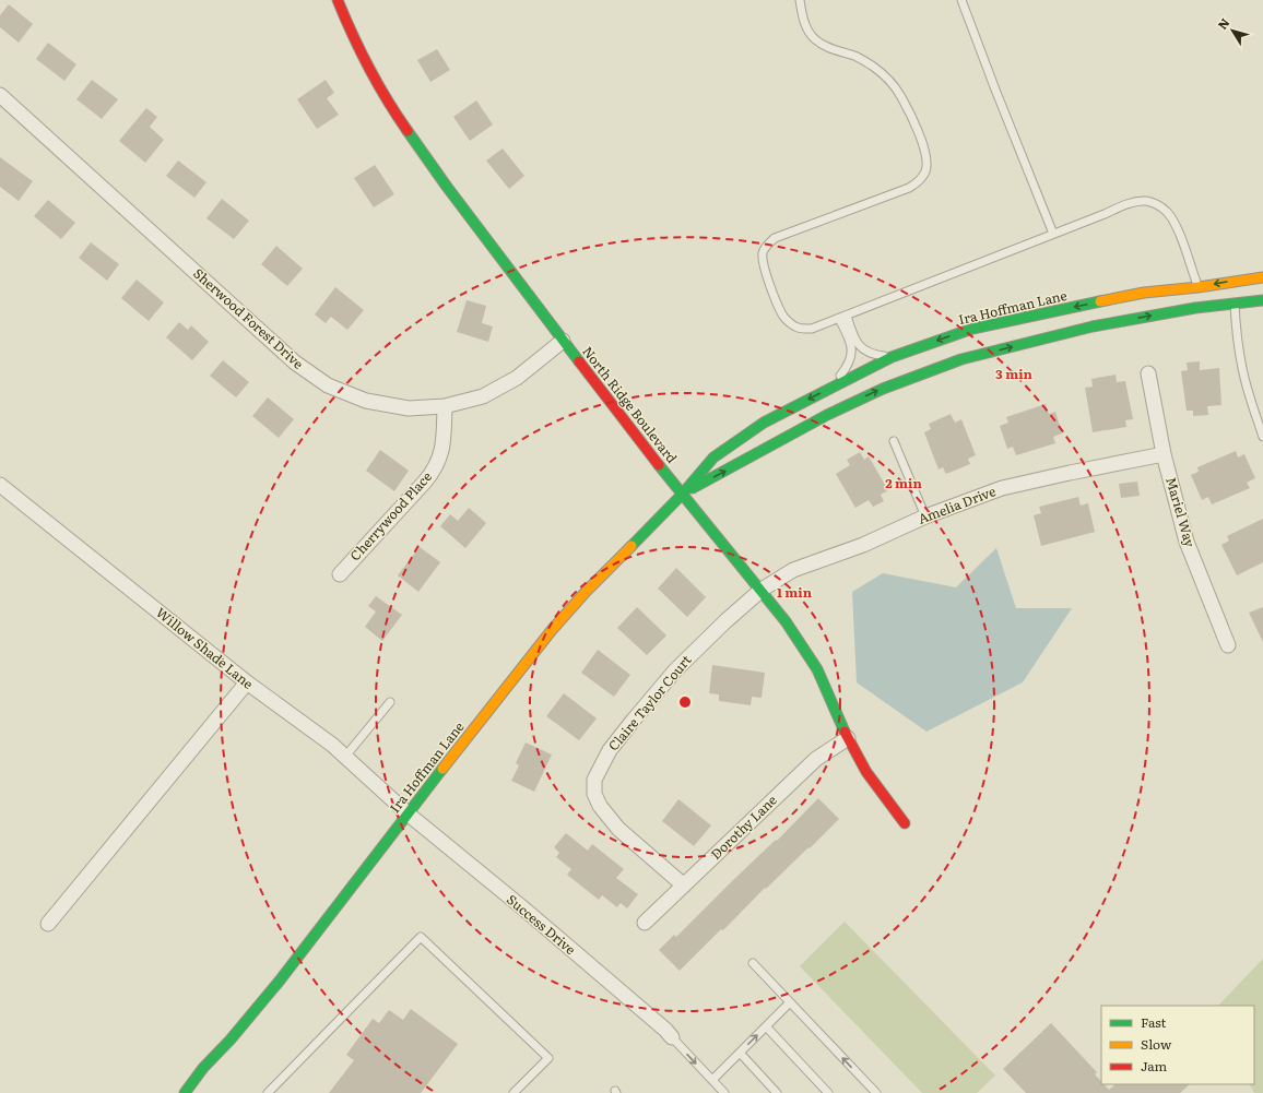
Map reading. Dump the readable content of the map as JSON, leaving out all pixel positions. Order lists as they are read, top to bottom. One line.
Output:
{"streets":{"main road":["Ira Hoffman Lane","North Ridge Boulevard"],"street":["Sherwood Forest Drive","Amelia Drive","Mariel Way","Cherrywood Place","Willow Shade Lane","Claire Taylor Court","Dorothy Lane","Success Drive"]},"crossings":[["Ira Hoffman Lane","North Ridge Boulevard"],["Ira Hoffman Lane","Willow Shade Lane"],["Ira Hoffman Lane","Success Drive"],["Sherwood Forest Drive","North Ridge Boulevard"],["Sherwood Forest Drive","Cherrywood Place"],["North Ridge Boulevard","Amelia Drive"],["North Ridge Boulevard","Claire Taylor Court"],["North Ridge Boulevard","Dorothy Lane"],["Amelia Drive","Mariel Way"],["Amelia Drive","Claire Taylor Court"],["Willow Shade Lane","Success Drive"],["Claire Taylor Court","Dorothy Lane"]],"legend":["Fast","Slow","Jam"],"north":"top left","rings":["3 min","2 min","1 min"]}
